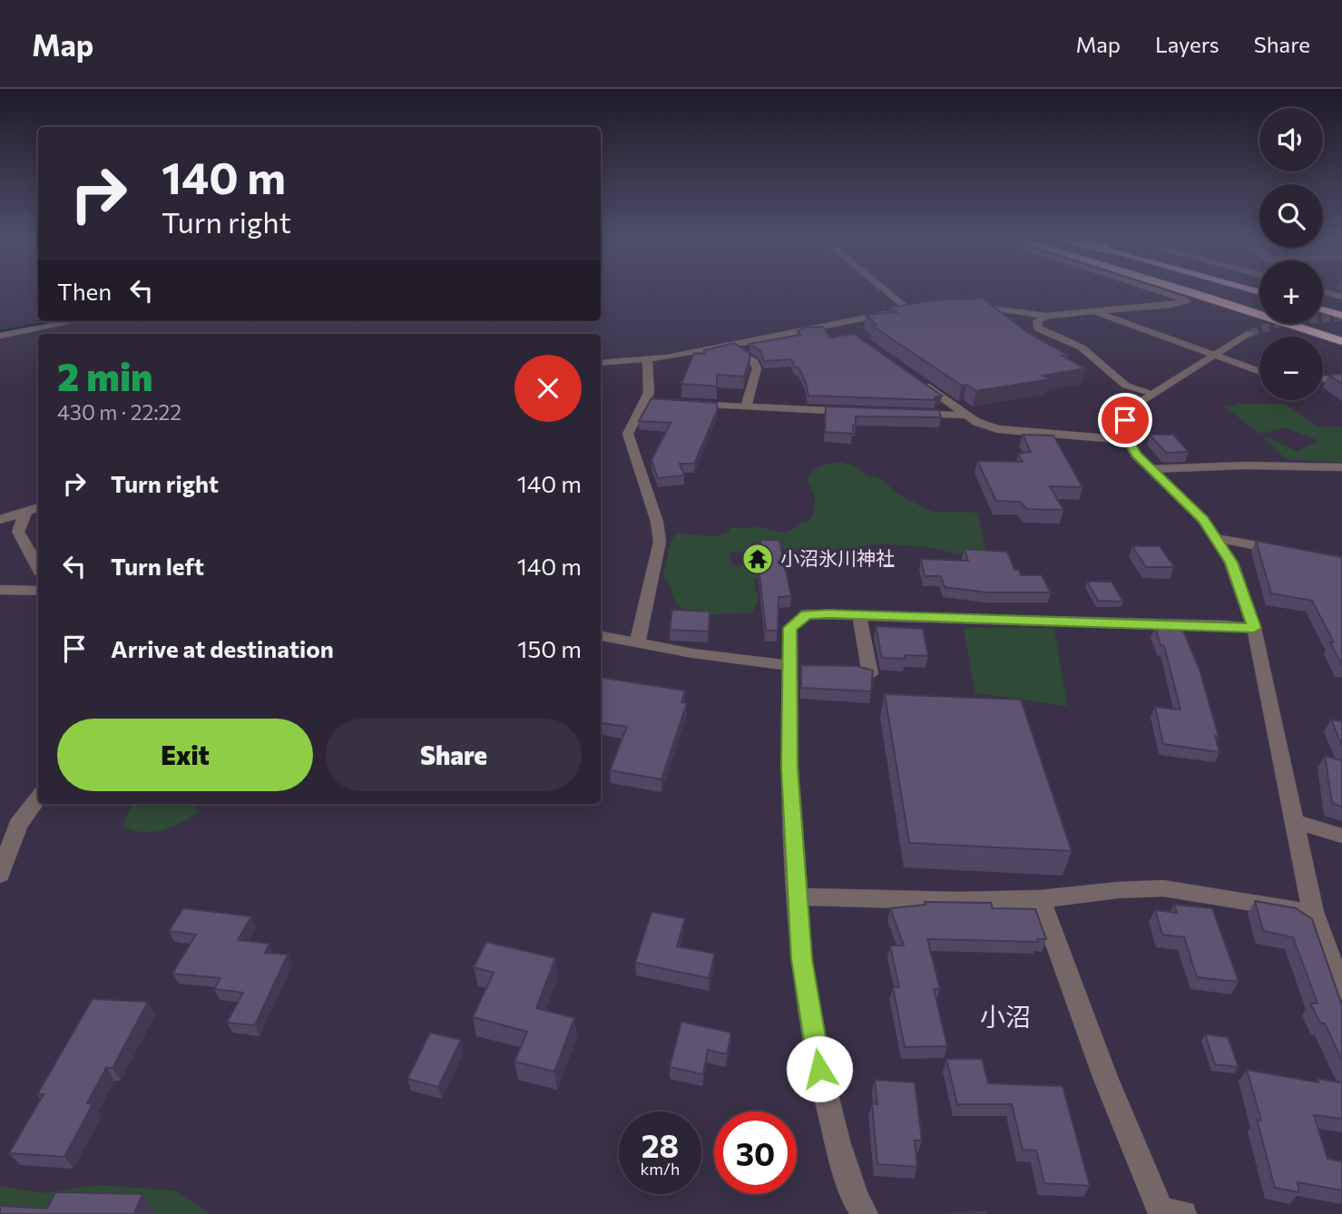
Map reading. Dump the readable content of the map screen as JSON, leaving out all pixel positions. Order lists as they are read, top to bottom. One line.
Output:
{"districts":["小沼"],"places":{"temple":["小沼氷川神社"]},"page":{"header":"Map","nav":["Map","Layers","Share"],"map_buttons":["+","−"],"turn":["140 m","Turn right"],"then":"Then","heading":["2 min","430 m · 22:22"],"list":[{"name":"Turn right","value":"140 m"},{"name":"Turn left","value":"140 m"},{"name":"Arrive at destination","value":"150 m"}],"buttons":["Exit","Share"],"speed":"28 km/h","limit":"30"}}
